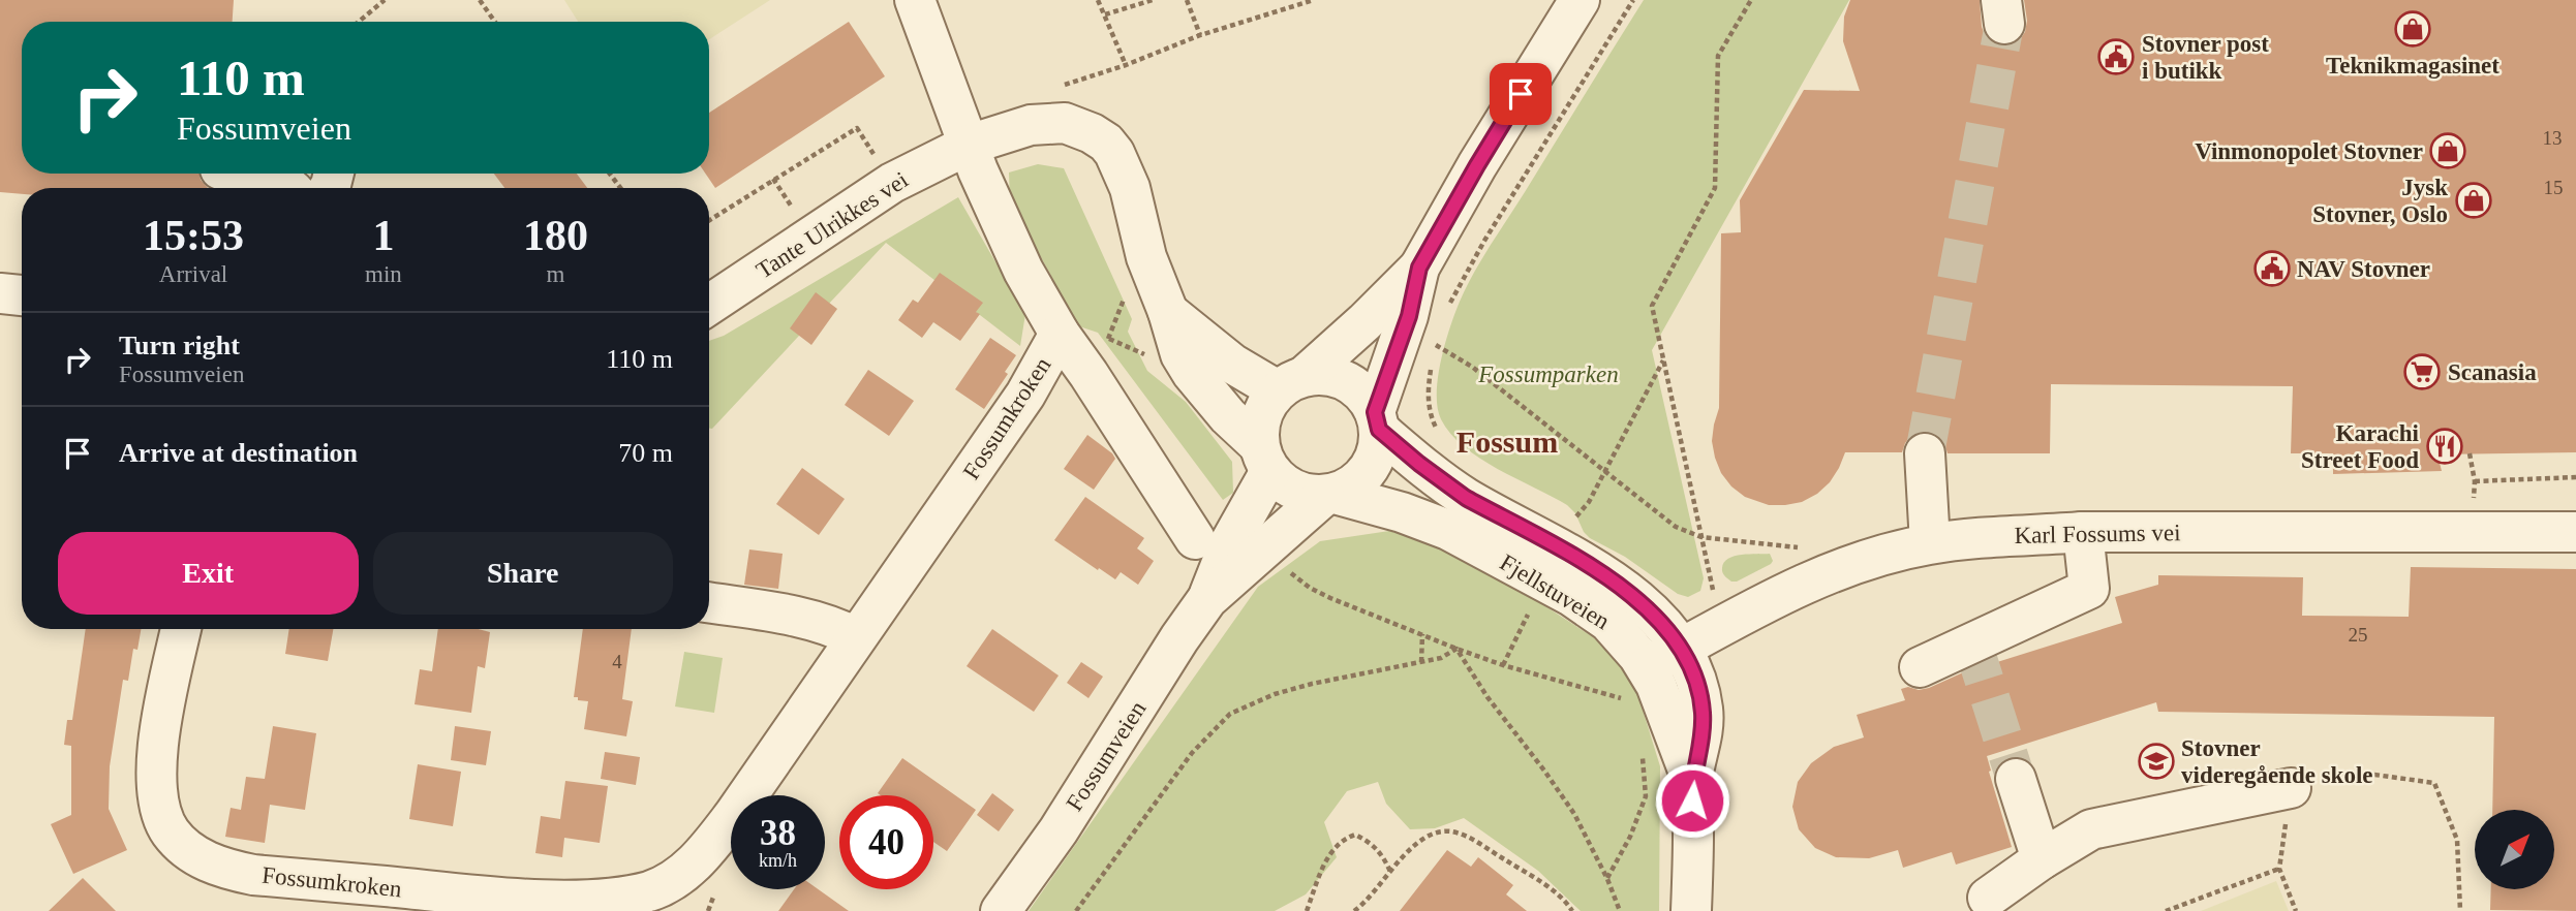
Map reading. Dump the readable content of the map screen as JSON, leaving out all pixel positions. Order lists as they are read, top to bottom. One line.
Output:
{"streets":{"street":["Tante Ulrikkes vei","Fossumkroken","Karl Fossums vei","Fjellstuveien","Fossumveien"]},"crossings":[["Tante Ulrikkes vei","Fossumkroken"],["Karl Fossums vei","Fjellstuveien"],["Fjellstuveien","Fossumveien"]],"districts":["Fossum"],"parks":["Fossumparken"],"places":{"shop":["Teknikmagasinet","Vinmonopolet Stovner","Jysk Stovner, Oslo"],"public building":["Stovner post i butikk","NAV Stovner"],"supermarket":["Scanasia"],"restaurant":["Karachi Street Food"],"school or university":["Stovner videregående skole"]},"house_numbers":["13","15","25","4"],"north":"top right","page":{"turn":["110 m","Fossumveien"],"eta":["15:53","Arrival","1","min","180","m"],"list":[{"name":"Turn right","note":"Fossumveien","value":"110 m"},{"name":"Arrive at destination","value":"70 m"}],"buttons":["Exit","Share"],"speed":"38 km/h","limit":"40"}}
